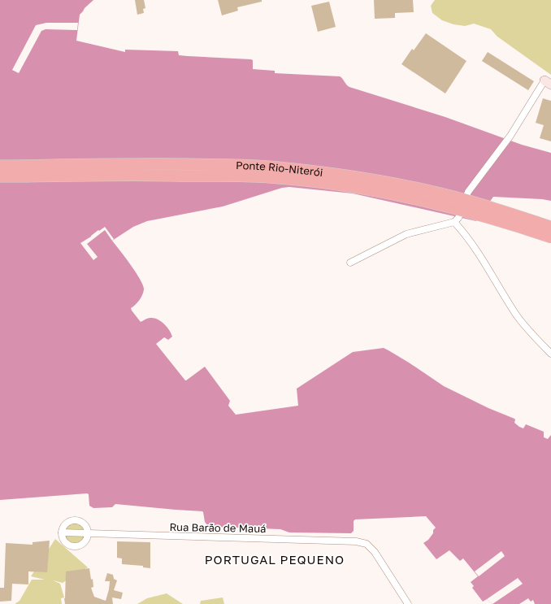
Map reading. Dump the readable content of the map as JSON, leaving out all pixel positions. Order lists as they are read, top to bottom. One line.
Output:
{"streets":{"highway":["Ponte Rio-Niterói"],"street":["Rua Barão de Mauá"]},"districts":["PORTUGAL PEQUENO"]}
